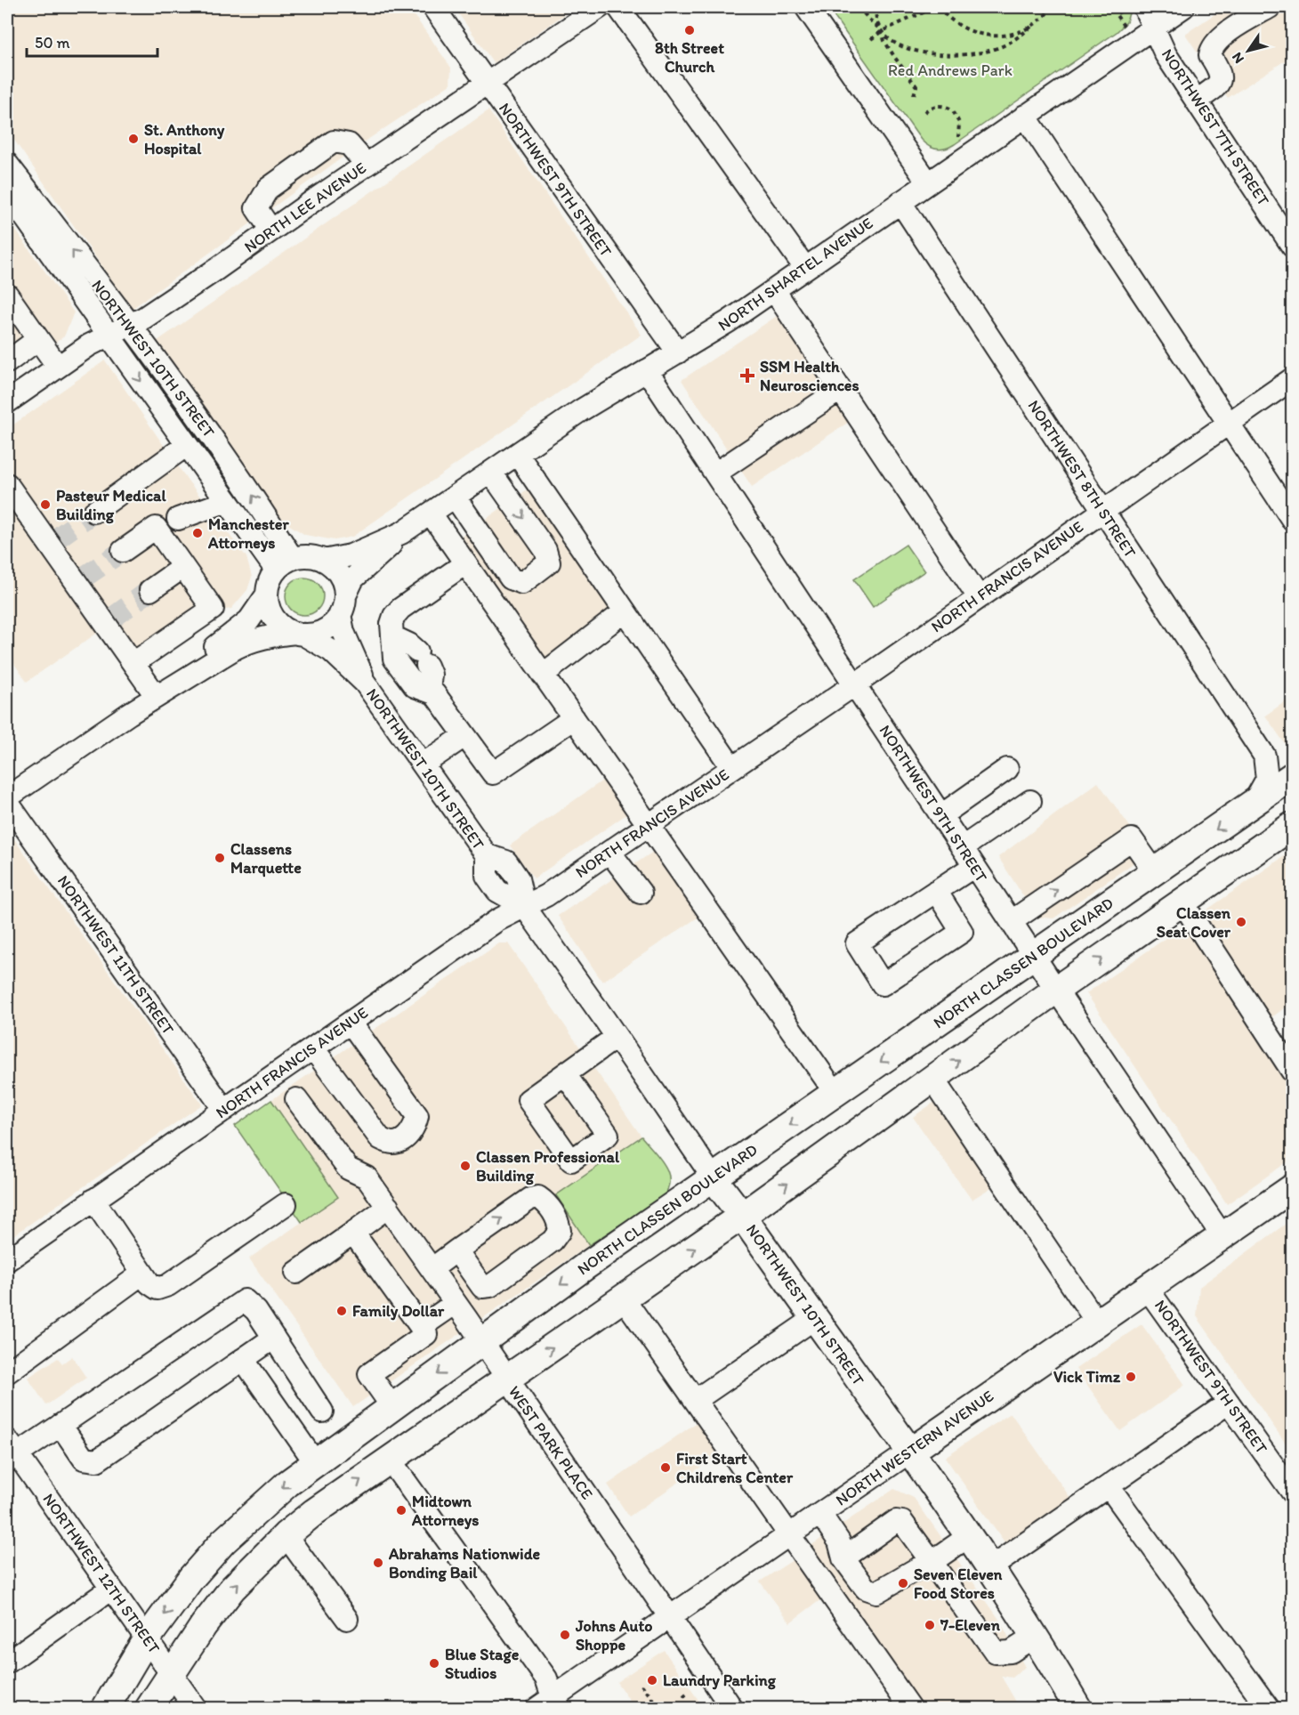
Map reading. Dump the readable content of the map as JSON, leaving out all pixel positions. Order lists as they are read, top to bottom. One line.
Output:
{"streets":{"main road":["NORTHWEST 10TH STREET","NORTH CLASSEN BOULEVARD","NORTH WESTERN AVENUE"],"street":["NORTHWEST 7TH STREET","NORTHWEST 9TH STREET","NORTH LEE AVENUE","NORTH SHARTEL AVENUE","NORTHWEST 8TH STREET","NORTH FRANCIS AVENUE","NORTHWEST 11TH STREET","WEST PARK PLACE","NORTHWEST 12TH STREET"]},"crossings":[["NORTHWEST 7TH STREET","NORTH SHARTEL AVENUE"],["NORTHWEST 9TH STREET","NORTH LEE AVENUE"],["NORTHWEST 9TH STREET","NORTH SHARTEL AVENUE"],["NORTHWEST 9TH STREET","NORTH FRANCIS AVENUE"],["NORTHWEST 9TH STREET","NORTH CLASSEN BOULEVARD"],["NORTHWEST 9TH STREET","NORTH WESTERN AVENUE"],["NORTH LEE AVENUE","NORTHWEST 10TH STREET"],["NORTH SHARTEL AVENUE","NORTHWEST 10TH STREET"],["NORTH SHARTEL AVENUE","NORTHWEST 8TH STREET"],["NORTHWEST 10TH STREET","NORTH FRANCIS AVENUE"],["NORTHWEST 10TH STREET","NORTH CLASSEN BOULEVARD"],["NORTHWEST 10TH STREET","NORTH WESTERN AVENUE"],["NORTHWEST 8TH STREET","NORTH FRANCIS AVENUE"],["NORTH FRANCIS AVENUE","NORTHWEST 11TH STREET"],["NORTH CLASSEN BOULEVARD","WEST PARK PLACE"],["NORTH CLASSEN BOULEVARD","NORTHWEST 12TH STREET"],["WEST PARK PLACE","NORTH WESTERN AVENUE"]],"parks":["Red Andrews Park"],"places":{"other":["8th Street Church","St. Anthony Hospital","Pasteur Medical Building","Manchester Attorneys","Classens Marquette","Classen Seat Cover","Classen Professional Building","Family Dollar","Vick Timz","First Start Childrens Center","Midtown Attorneys","Abrahams Nationwide Bonding Bail","Seven Eleven Food Stores","7-Eleven","Johns Auto Shoppe","Blue Stage Studios","Laundry Parking"],"health":["SSM Health Neurosciences"]},"scale_bar":"50 m","north":"bottom left"}
